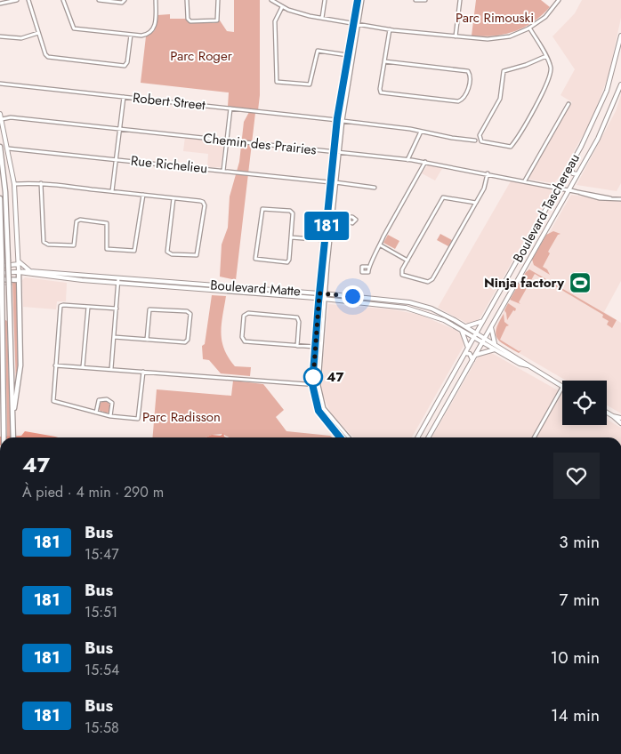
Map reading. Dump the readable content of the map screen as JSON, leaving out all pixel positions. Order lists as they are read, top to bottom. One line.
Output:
{"streets":{"main road":["Boulevard Taschereau","Boulevard Matte"],"street":["Robert Street","Chemin des Prairies","Rue Richelieu"]},"crossings":[["Chemin des Prairies","Boulevard Taschereau"],["Boulevard Taschereau","Boulevard Matte"]],"parks":["Parc Rimouski","Parc Roger","Parc Radisson"],"places":{"sports":["Ninja factory"],"other":["47"]},"lines":["bus line 181"],"page":{"on_map":"181","heading":["47","À pied · 4 min · 290 m"],"list":[{"mark":"181","name":"Bus","note":"15:47","value":"3 min"},{"mark":"181","name":"Bus","note":"15:51","value":"7 min"},{"mark":"181","name":"Bus","note":"15:54","value":"10 min"},{"mark":"181","name":"Bus","note":"15:58","value":"14 min"}]}}
